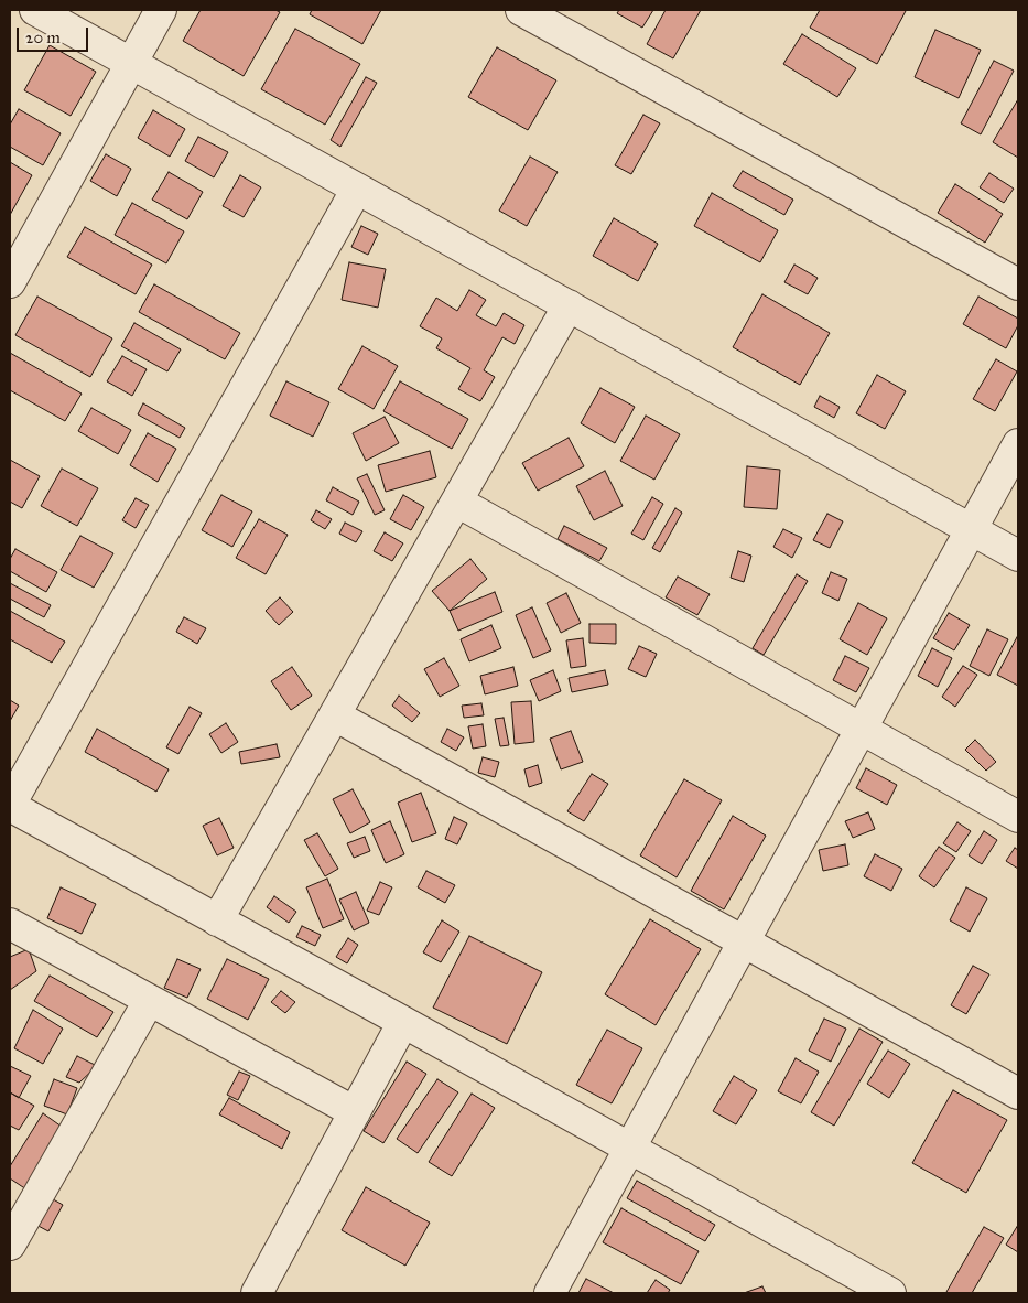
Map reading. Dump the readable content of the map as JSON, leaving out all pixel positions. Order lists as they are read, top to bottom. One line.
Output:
{"scale_bar":"20 m"}
